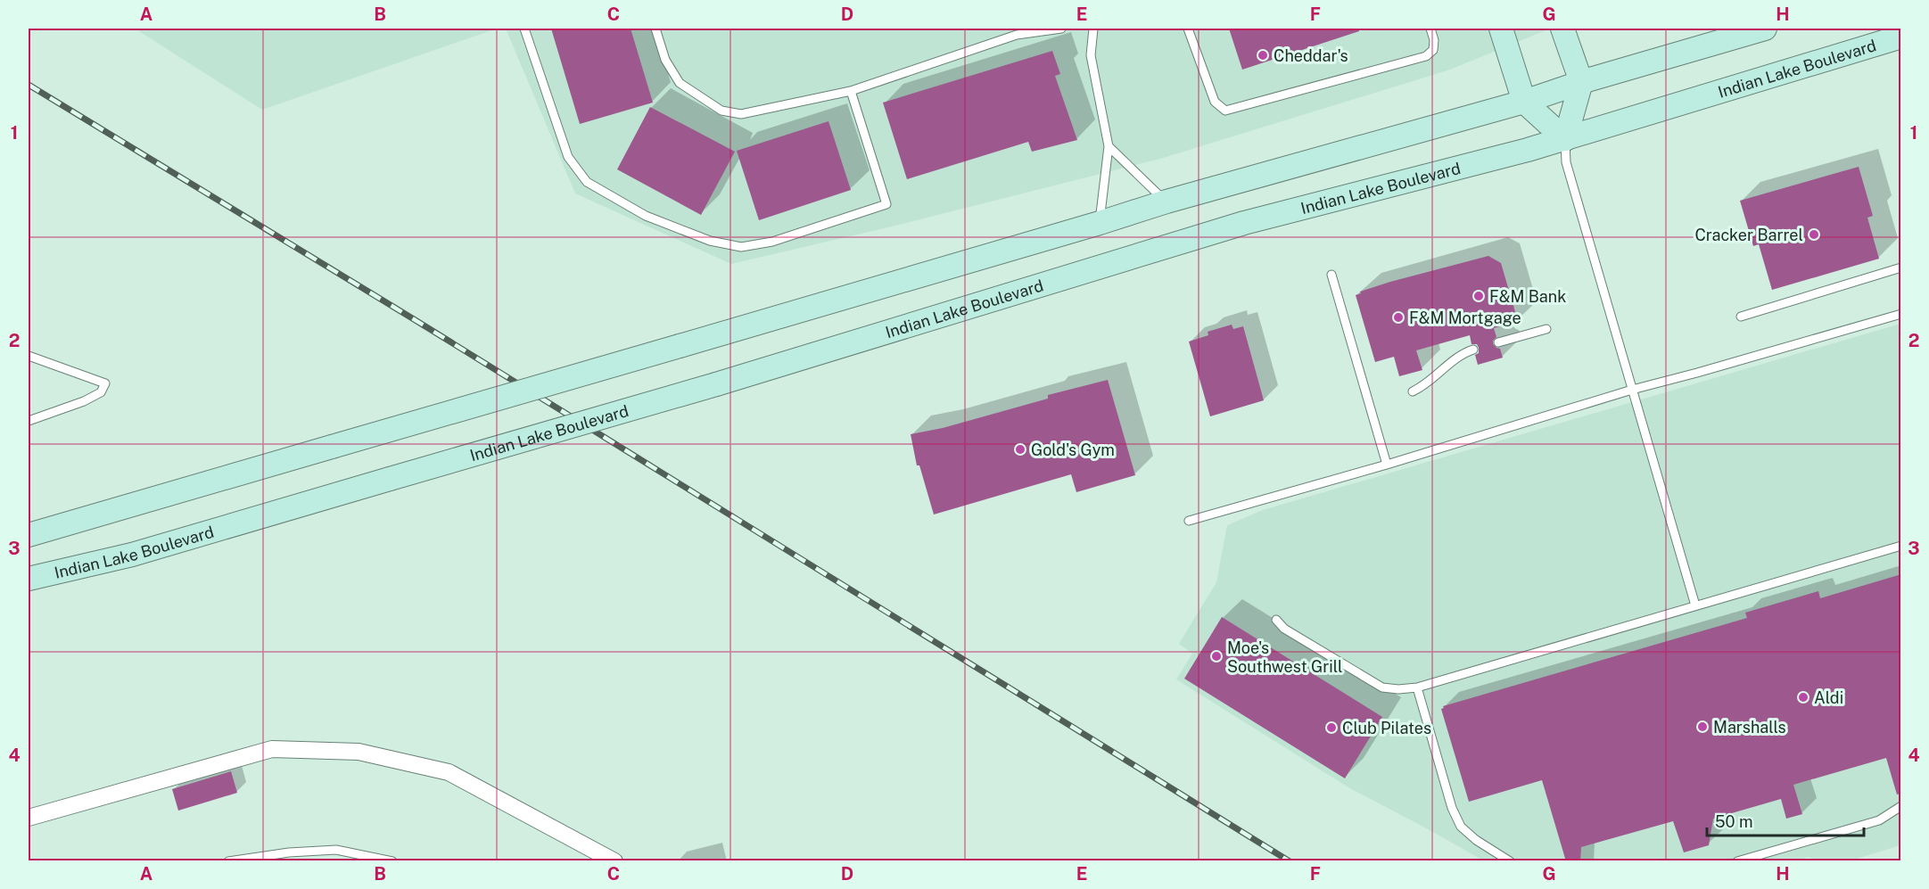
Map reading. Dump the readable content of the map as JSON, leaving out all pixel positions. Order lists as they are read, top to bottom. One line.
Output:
{"streets":{"main road":["Indian Lake Boulevard"]},"places":["Cheddar's","Cracker Barrel","F&M Bank","F&M Mortgage","Gold's Gym","Moe's Southwest Grill","Aldi","Marshalls","Club Pilates"],"scale_bar":"50 m","grid":{"columns":["A","B","C","D","E","F","G","H"],"rows":["1","2","3","4"]}}
